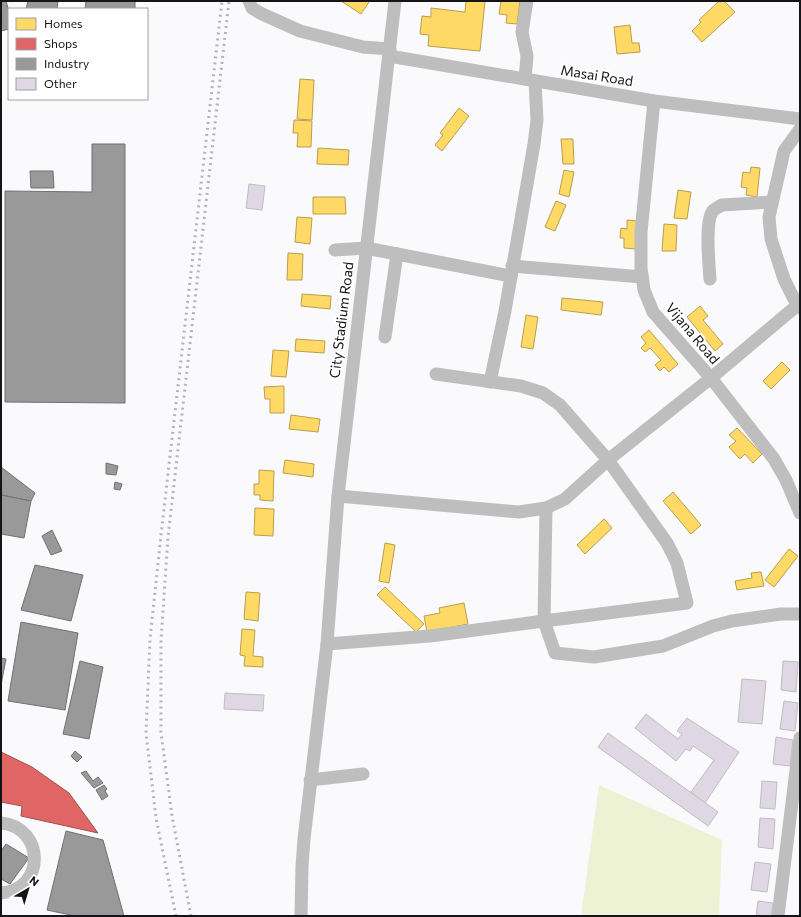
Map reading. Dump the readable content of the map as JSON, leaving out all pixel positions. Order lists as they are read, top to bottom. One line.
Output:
{"streets":{"street":["Masai Road","City Stadium Road","Vijana Road"]},"crossings":[["Masai Road","City Stadium Road"],["Masai Road","Vijana Road"]],"legend":["Homes","Shops","Industry","Other"],"north":"top right"}
